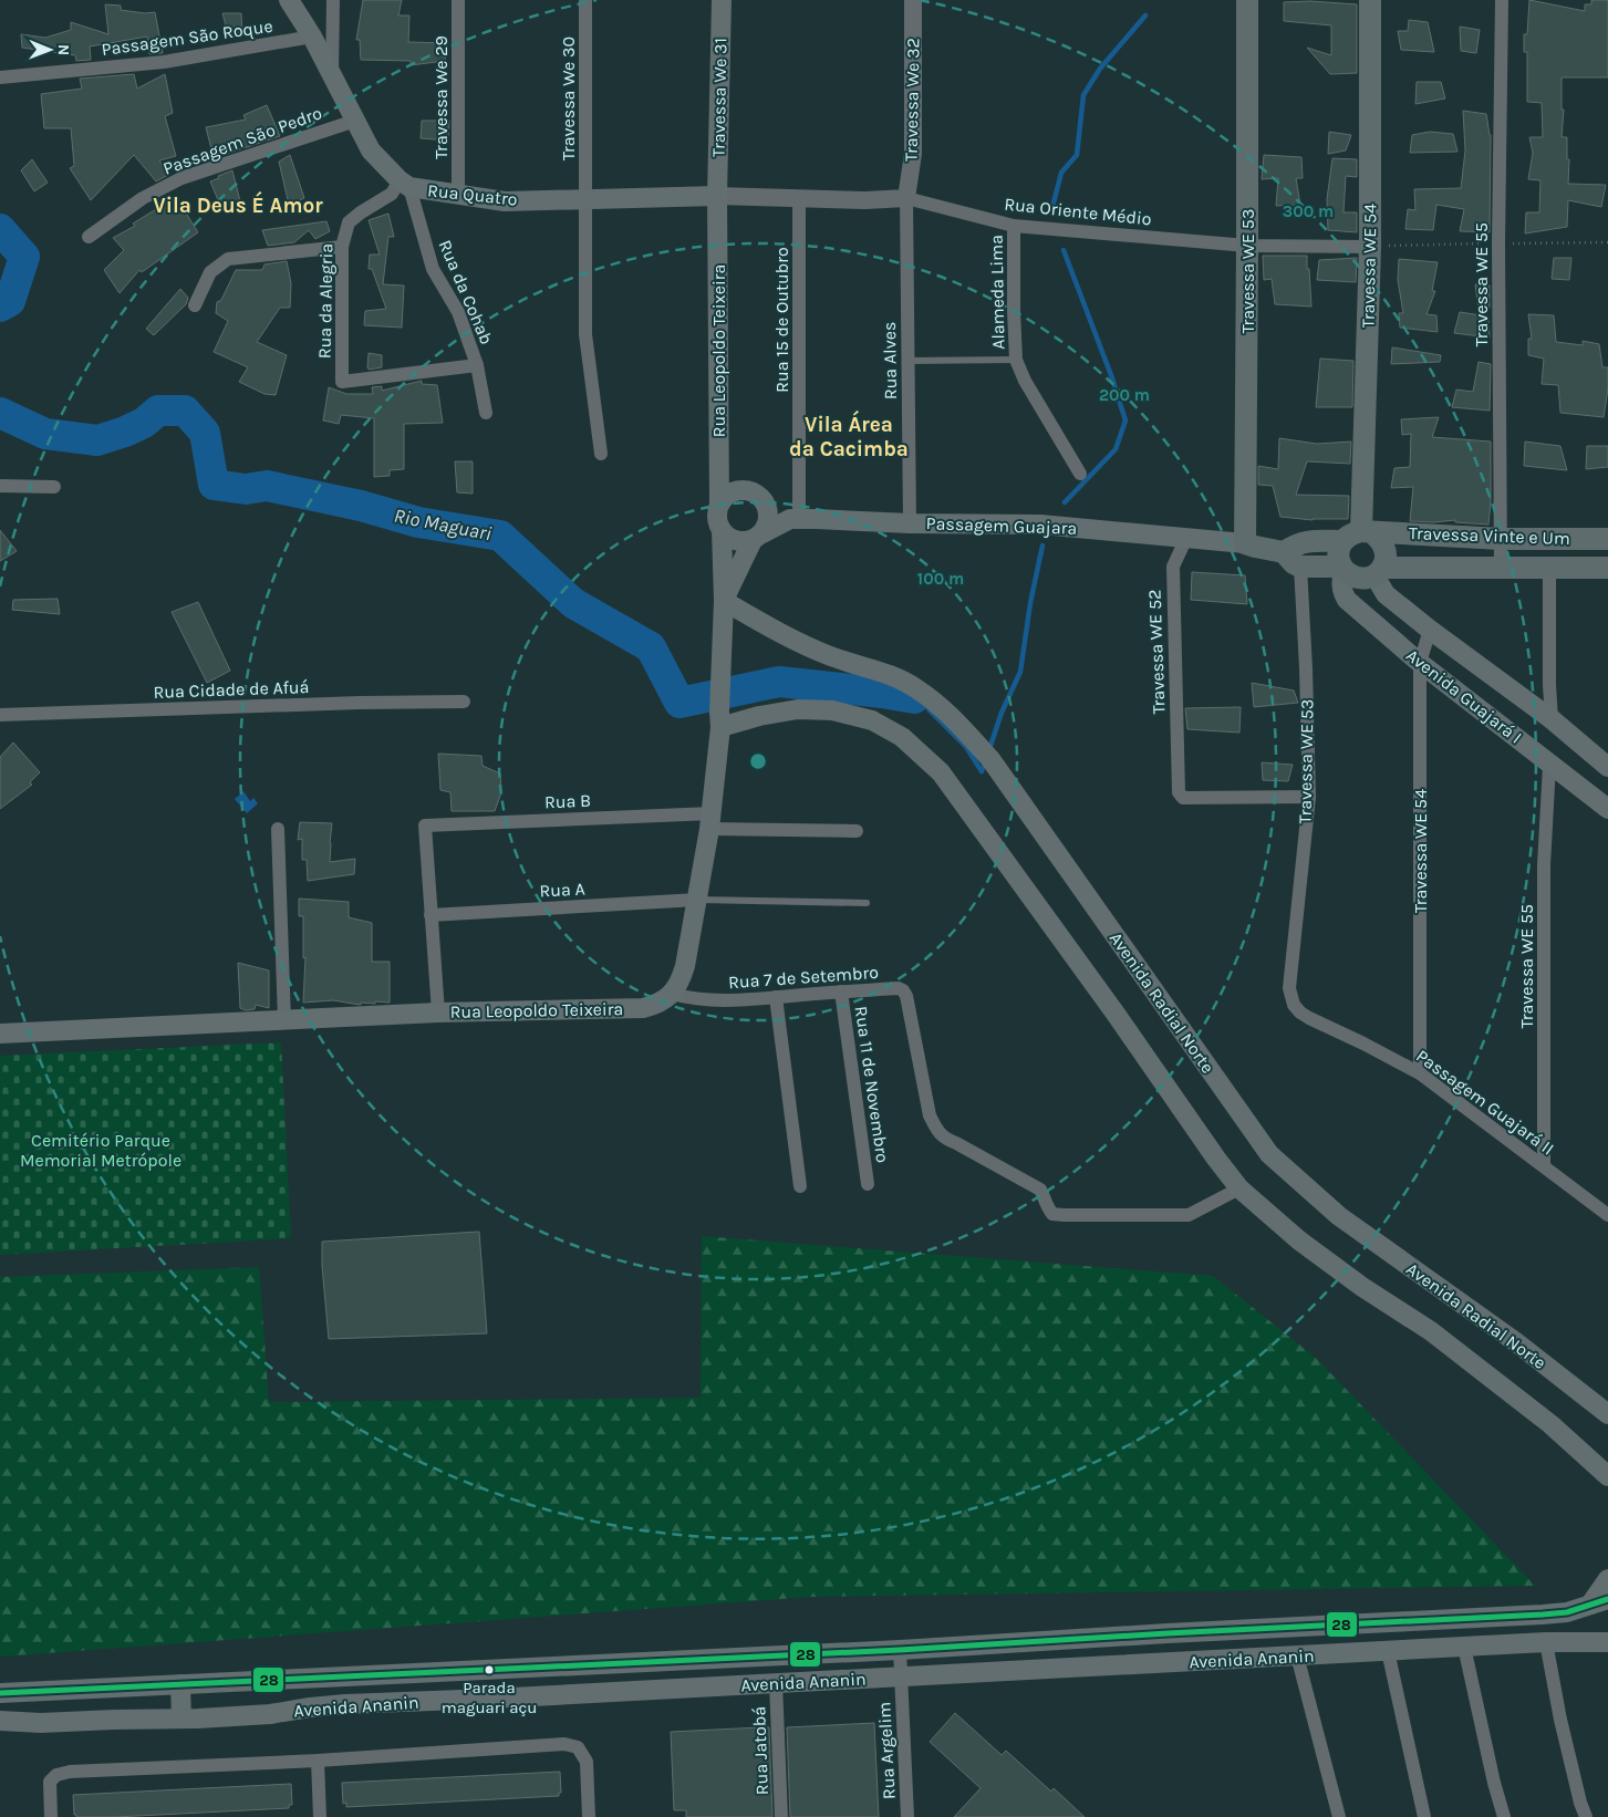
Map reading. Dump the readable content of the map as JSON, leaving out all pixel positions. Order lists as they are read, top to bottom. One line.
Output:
{"streets":{"main road":["Travessa We 31","Rua Quatro","Travessa WE 54","Travessa WE 53","Rua Leopoldo Teixeira","Passagem Guajara","Travessa Vinte e Um","Avenida Guajará I","Avenida Radial Norte","Avenida Ananin"],"street":["Passagem São Roque","Travessa We 29","Travessa We 30","Travessa We 32","Passagem São Pedro","Rua Oriente Médio","Travessa WE 55","Rua da Cohab","Alameda Lima","Rua da Alegria","Rua 15 de Outubro","Rua Alves","Travessa WE 52","Rua Cidade de Afuá","Rua B","Rua A","Rua 7 de Setembro","Rua 11 de Novembro","Passagem Guajará II","Rua Jatobá","Rua Argelim"]},"crossings":[["Travessa We 29","Rua Quatro"],["Travessa We 31","Rua Quatro"],["Travessa We 31","Rua Leopoldo Teixeira"],["Travessa We 30","Rua Quatro"],["Travessa We 32","Rua Oriente Médio"],["Travessa We 32","Rua Alves"],["Rua Quatro","Rua da Cohab"],["Rua Quatro","Rua da Alegria"],["Rua Quatro","Rua Leopoldo Teixeira"],["Rua Oriente Médio","Travessa WE 54"],["Rua Oriente Médio","Travessa WE 53"],["Rua Oriente Médio","Alameda Lima"],["Rua Oriente Médio","Rua Alves"],["Travessa WE 54","Travessa Vinte e Um"],["Travessa WE 54","Avenida Guajará I"],["Travessa WE 54","Passagem Guajará II"],["Travessa WE 53","Passagem Guajara"],["Travessa WE 53","Travessa Vinte e Um"],["Travessa WE 53","Travessa WE 52"],["Travessa WE 53","Passagem Guajará II"],["Travessa WE 55","Travessa Vinte e Um"],["Travessa WE 55","Avenida Guajará I"],["Travessa WE 55","Passagem Guajará II"],["Rua da Cohab","Rua da Alegria"],["Rua 15 de Outubro","Passagem Guajara"],["Rua Leopoldo Teixeira","Passagem Guajara"],["Rua Leopoldo Teixeira","Rua 7 de Setembro"],["Rua Alves","Passagem Guajara"],["Passagem Guajara","Travessa WE 52"],["Travessa Vinte e Um","Avenida Guajará I"],["Rua B","Rua A"],["Rua 7 de Setembro","Rua 11 de Novembro"],["Avenida Ananin","Rua Jatobá"],["Avenida Ananin","Rua Argelim"]],"districts":["Vila Deus É Amor","Vila Área da Cacimba"],"water":["Rio Maguari"],"parks":["Cemitério Parque Memorial Metrópole"],"places":["Parada maguari açu"],"lines":["transit line 28"],"north":"right","rings":["300 m","200 m","100 m"]}
